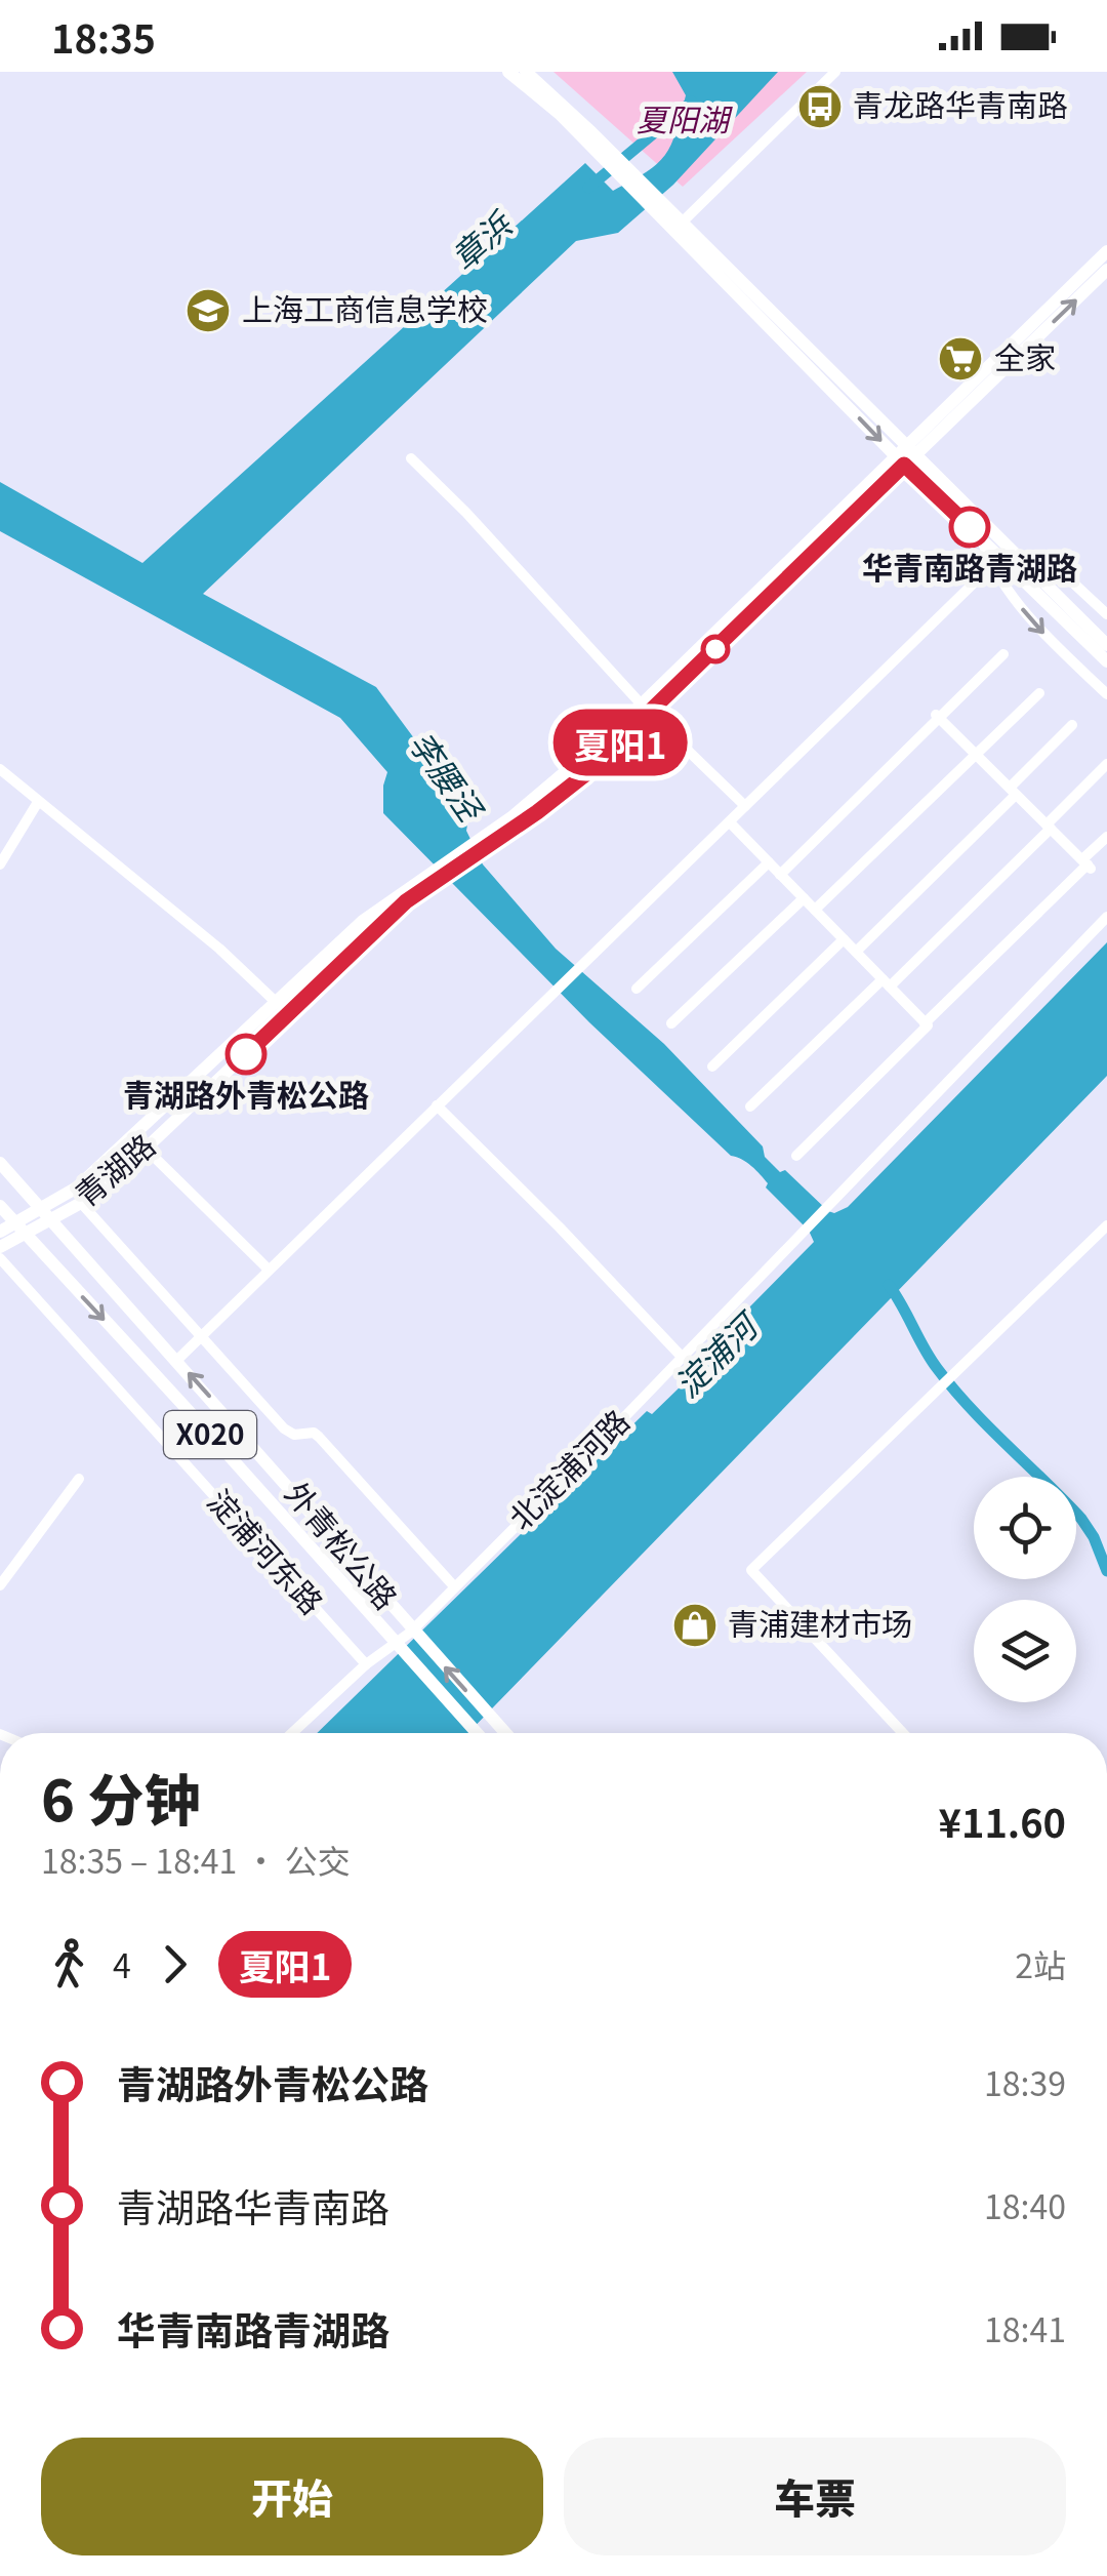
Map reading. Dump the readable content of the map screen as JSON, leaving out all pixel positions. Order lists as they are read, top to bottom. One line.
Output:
{"streets":{"main road":["青湖路","X020","外青松公路"],"street":["北淀浦河路","淀浦河东路"]},"crossings":[["青湖路","外青松公路"],["北淀浦河路","淀浦河东路"]],"water":["章浜","李腰泾","淀浦河"],"parks":["夏阳湖"],"places":{"bus stop":["青龙路华青南路"],"school or university":["上海工商信息学校"],"supermarket":["全家"],"other":["华青南路青湖路","青湖路外青松公路"],"shop":["青浦建材市场"]},"lines":["bus line 夏阳1"],"page":{"status":"18:35","on_map":"夏阳1","heading":["6 分钟","18:35 – 18:41 · 公交","¥11.60"],"legs":["4","夏阳1","2站"],"list":[{"name":"青湖路外青松公路","value":"18:39"},{"name":"青湖路华青南路","value":"18:40"},{"name":"华青南路青湖路","value":"18:41"}],"buttons":["开始","车票"]}}
